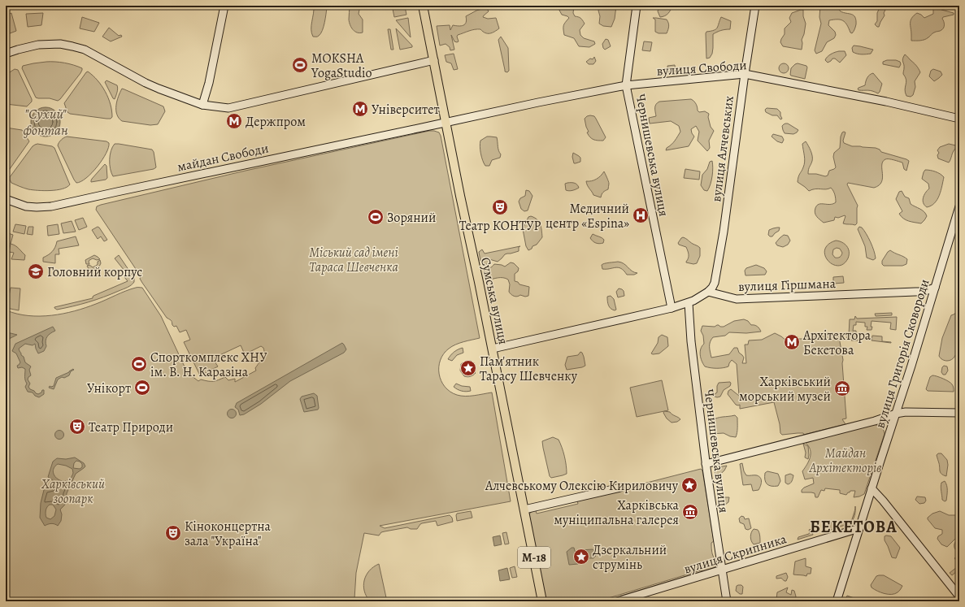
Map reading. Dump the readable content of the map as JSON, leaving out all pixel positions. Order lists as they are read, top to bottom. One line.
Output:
{"streets":{"main road":["Сумська вулиця","М-18"],"street":["вулиця Свободи","вулиця Алчевських","Чернишевська вулиця","майдан Свободи","вулиця Гіршмана","вулиця Григорія Сковороди","вулиця Скрипника"]},"crossings":[["вулиця Свободи","вулиця Алчевських"],["вулиця Свободи","Чернишевська вулиця"],["вулиця Свободи","майдан Свободи"],["вулиця Свободи","Сумська вулиця"],["вулиця Алчевських","вулиця Гіршмана"],["Чернишевська вулиця","вулиця Скрипника"],["майдан Свободи","Сумська вулиця"],["вулиця Гіршмана","вулиця Григорія Сковороди"],["вулиця Григорія Сковороди","вулиця Скрипника"]],"districts":["БЕКЕТОВА"],"water":["\"Сухий\" фонтан"],"parks":["Міський сад імені Тараса Шевченка","Майдан Архітекторів","Харківський зоопарк"],"places":{"sports":["MOKSHA YogaStudio","Зоряний","Спорткомплекс ХНУ ім. В. Н. Каразіна","Унікорт"],"metro station":["Університет","Держпром","Архітектора Бекетова"],"theatre":["Театр КОНТУР","Театр Природи","Кіноконцертна зала \"Україна\""],"hospital":["Медичний центр «Espina»"],"school or university":["Головний корпус"],"place":["Пам'ятник Тарасу Шевченку","Алчевському Олексію Кириловичу","Дзеркальний струмінь"],"museum":["Харківський морський музей","Харківська муніципальна галерея"]}}
